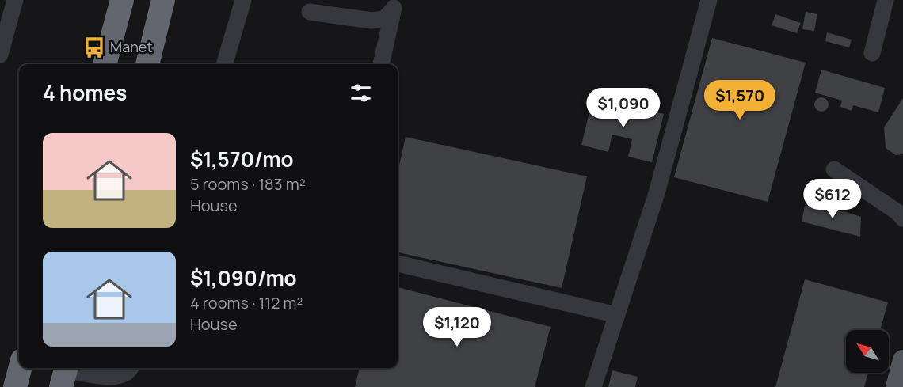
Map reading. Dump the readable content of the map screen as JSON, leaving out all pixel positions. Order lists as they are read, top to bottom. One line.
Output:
{"places":{"bus stop":["Manet"]},"north":"top left","page":{"heading":"4 homes","price":["$1,570","$1,090","$612","$1,120"],"list":[{"name":"$1,570/mo","note":"5 rooms · 183 m² · House"},{"name":"$1,090/mo","note":"4 rooms · 112 m² · House"}]}}
